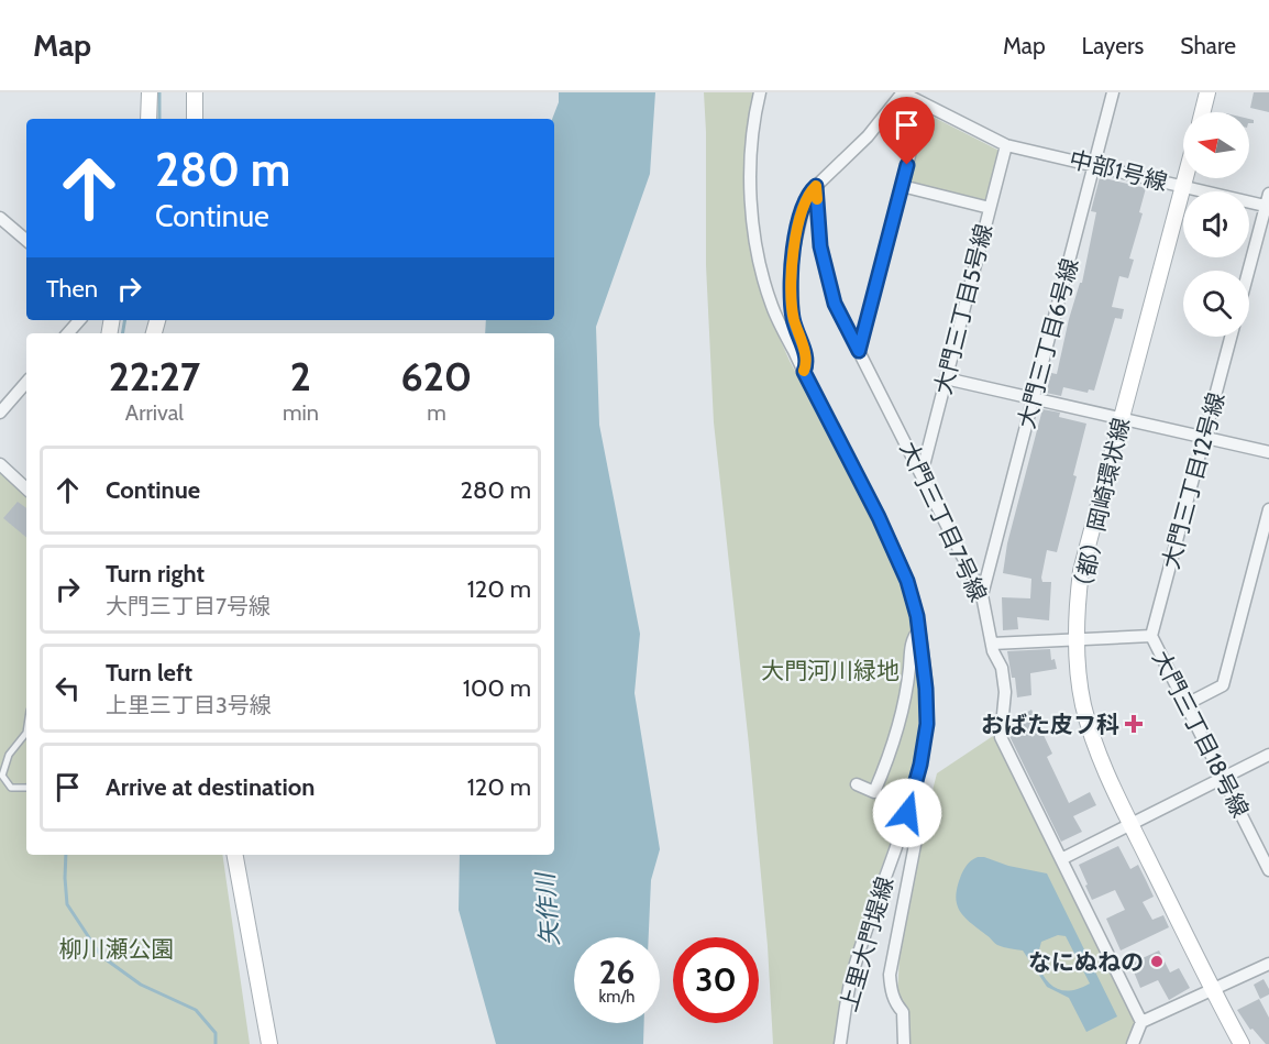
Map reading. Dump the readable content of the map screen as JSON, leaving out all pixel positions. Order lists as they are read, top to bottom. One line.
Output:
{"streets":{"street":["中部1号線","大門三丁目5号線","大門三丁目6号線","大門三丁目12号線","（都）岡崎環状線","大門三丁目7号線","大門三丁目18号線","上里大門堤線"]},"crossings":[["中部1号線","大門三丁目5号線"],["中部1号線","大門三丁目6号線"],["中部1号線","（都）岡崎環状線"],["大門三丁目5号線","大門三丁目7号線"],["大門三丁目6号線","大門三丁目7号線"],["大門三丁目12号線","大門三丁目18号線"],["（都）岡崎環状線","大門三丁目18号線"],["大門三丁目7号線","大門三丁目18号線"]],"water":["矢作川"],"parks":["大門河川緑地","柳川瀬公園"],"places":{"health":["おばた皮フ科"],"other":["なにぬねの"]},"north":"left","page":{"header":"Map","nav":["Map","Layers","Share"],"turn":["280 m","Continue"],"then":"Then","eta":["22:27","Arrival","2","min","620","m"],"list":[{"name":"Continue","value":"280 m"},{"name":"Turn right","note":"大門三丁目7号線","value":"120 m"},{"name":"Turn left","note":"上里三丁目3号線","value":"100 m"},{"name":"Arrive at destination","value":"120 m"}],"speed":"26 km/h","limit":"30"}}
